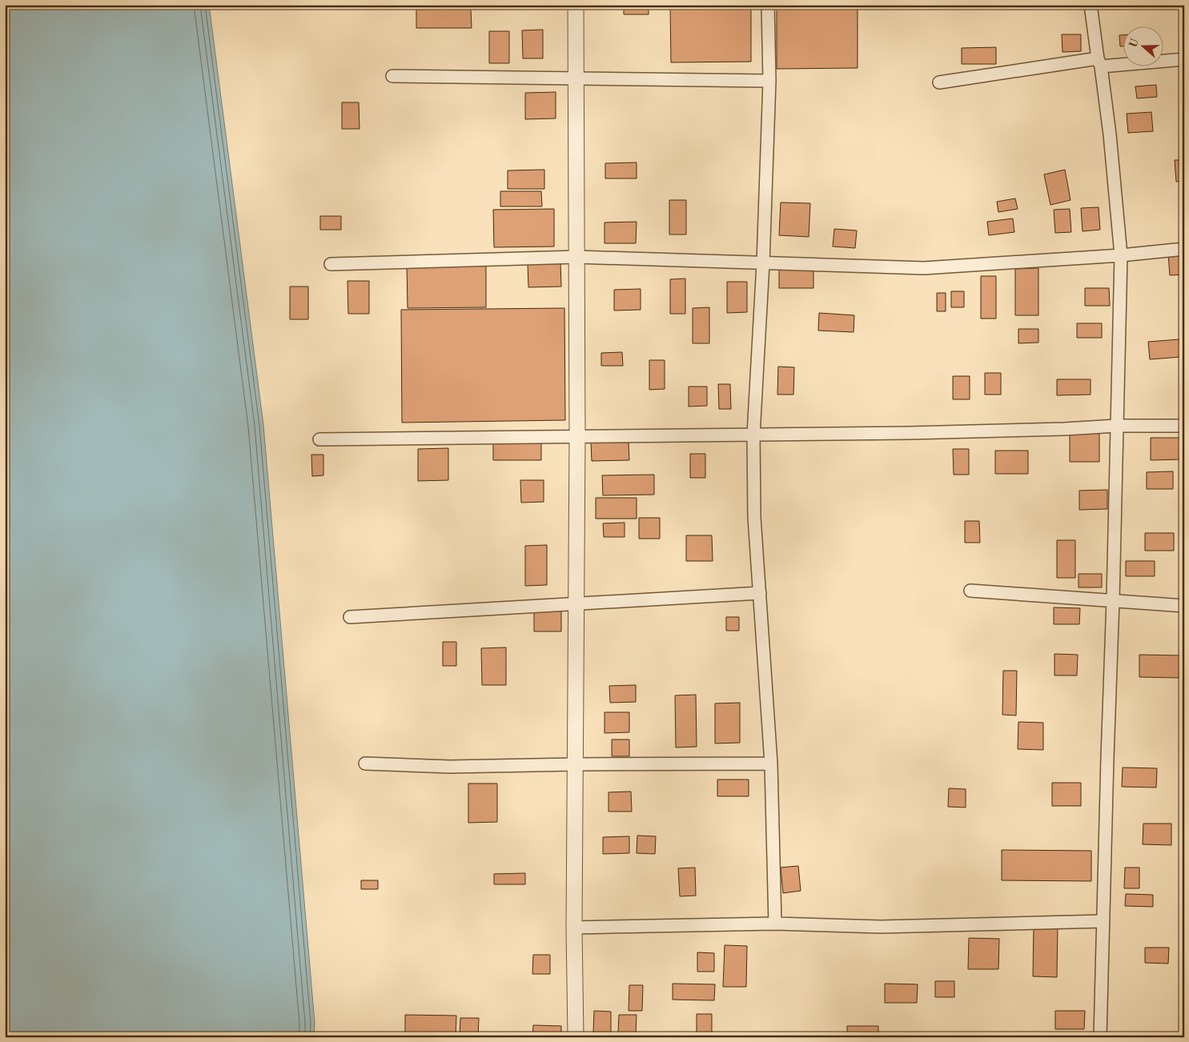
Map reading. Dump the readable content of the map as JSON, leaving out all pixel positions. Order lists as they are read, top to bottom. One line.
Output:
{"north":"left"}
